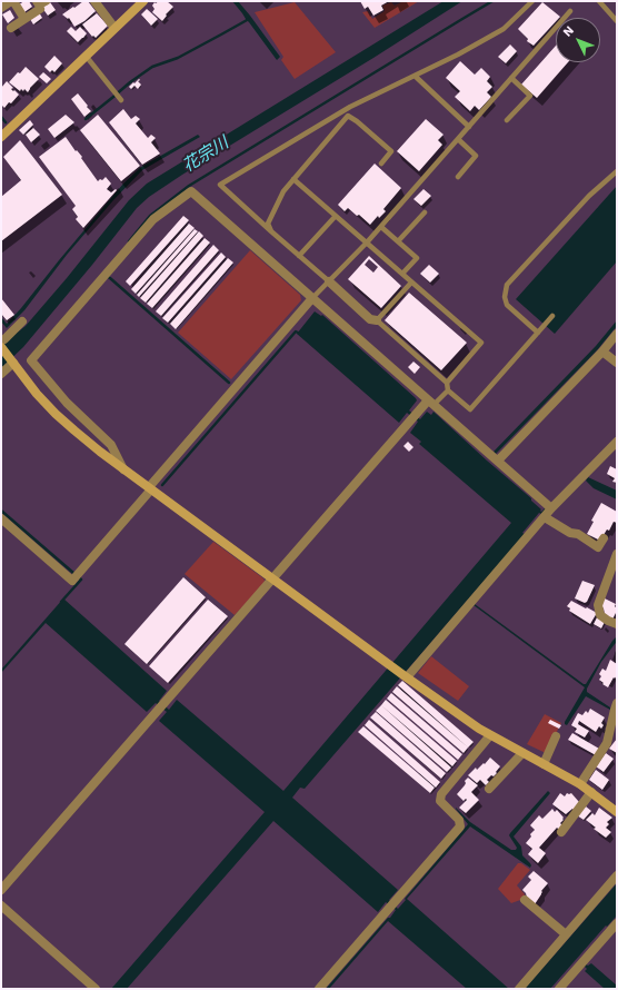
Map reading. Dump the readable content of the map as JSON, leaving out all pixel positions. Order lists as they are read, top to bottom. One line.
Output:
{"water":["花宗川"],"north":"top left"}
